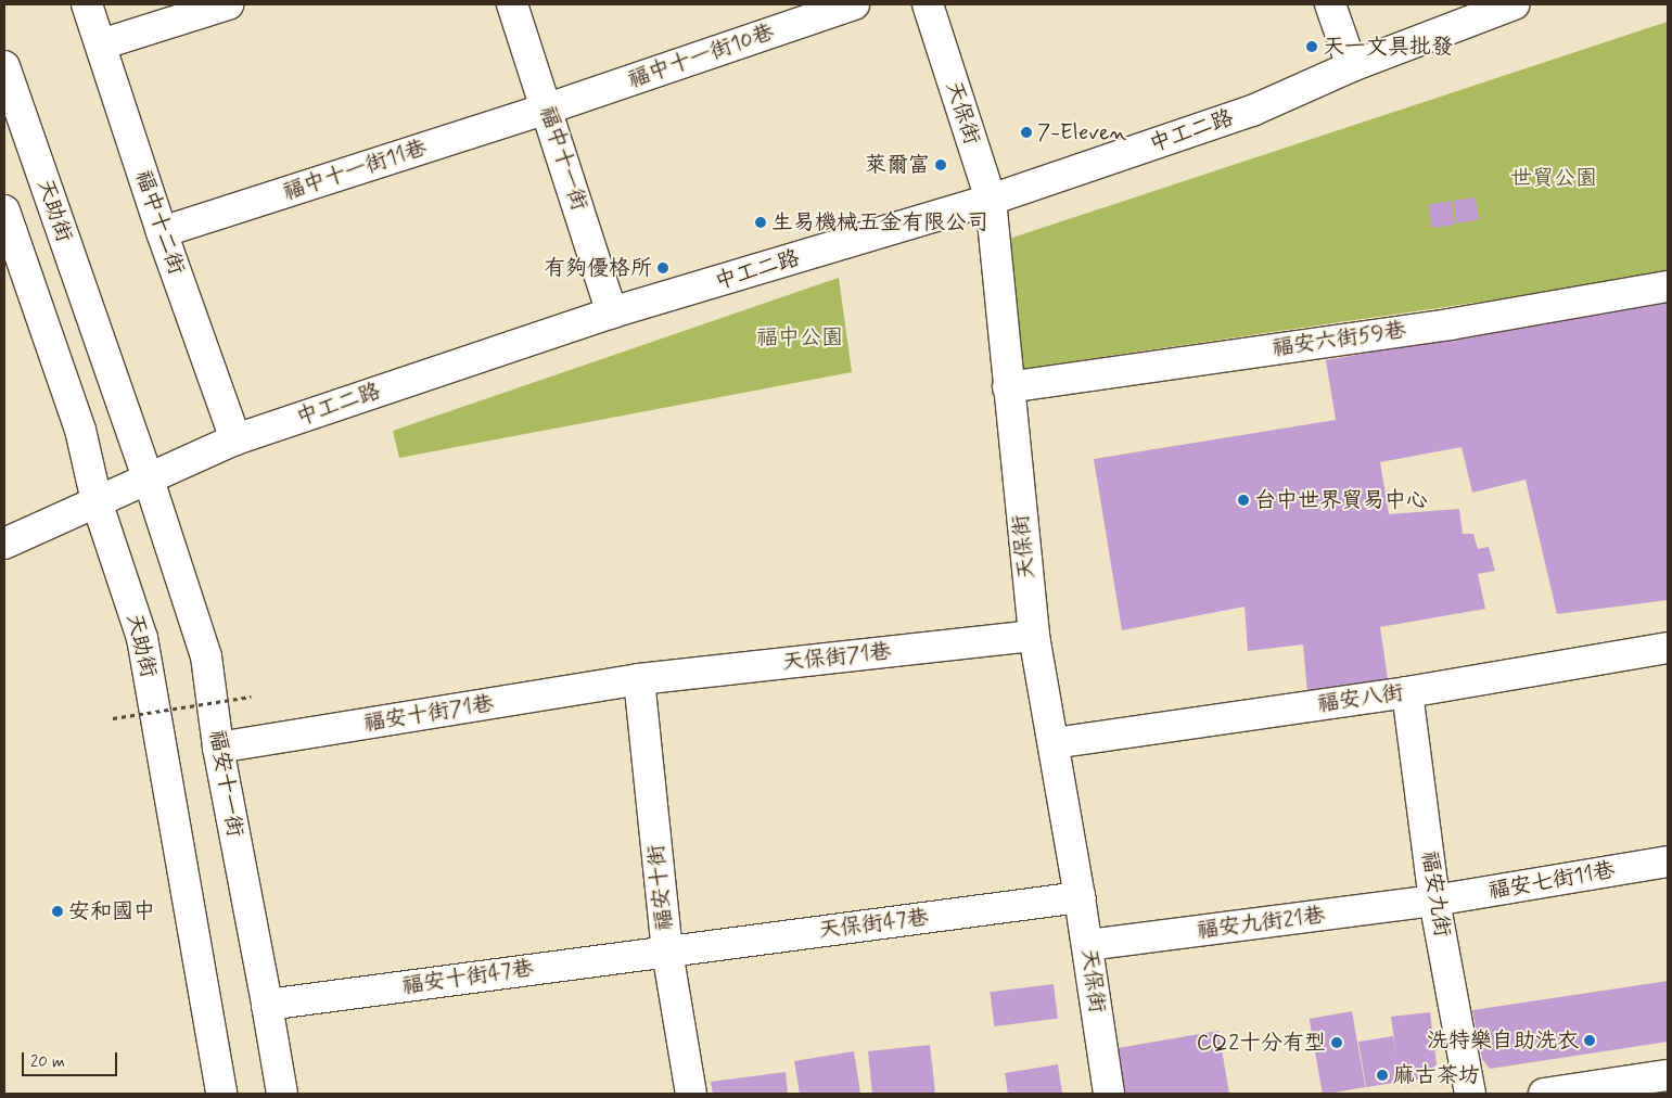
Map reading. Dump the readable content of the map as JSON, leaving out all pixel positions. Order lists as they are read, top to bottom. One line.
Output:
{"streets":{"street":["福中十一街10巷","天保街","中工二路","福中十一街","福中十一街11巷","天助街","福中十二街","福安六街59巷","天保街71巷","福安八街","福安十街71巷","福安十一街","福安七街11巷","福安十街","福安九街","福安九街21巷","天保街47巷","福安十街47巷"]},"crossings":[["福中十一街10巷","福中十一街"],["福中十一街10巷","福中十一街11巷"],["天保街","中工二路"],["天保街","福安六街59巷"],["天保街","天保街71巷"],["天保街","福安八街"],["天保街","福安九街21巷"],["天保街","天保街47巷"],["中工二路","福中十一街"],["中工二路","天助街"],["中工二路","福中十二街"],["中工二路","福安十一街"],["福中十一街","福中十一街11巷"],["福中十一街11巷","福中十二街"],["天助街","福安十一街"],["天保街71巷","福安十街71巷"],["天保街71巷","福安十街"],["福安八街","福安九街"],["福安十街71巷","福安十一街"],["福安十街71巷","福安十街"],["福安十一街","福安十街47巷"],["福安七街11巷","福安九街"],["福安七街11巷","福安九街21巷"],["福安十街","天保街47巷"],["福安十街","福安十街47巷"],["福安九街","福安九街21巷"],["天保街47巷","福安十街47巷"]],"parks":["世貿公園","福中公園"],"places":["天一文具批發","7-Eleven","萊爾富","生易機械五金有限公司","有夠優格所","台中世界貿易中心","安和國中","洗特樂自助洗衣","CQ2十分有型","麻古茶坊"],"scale_bar":"20 m"}
